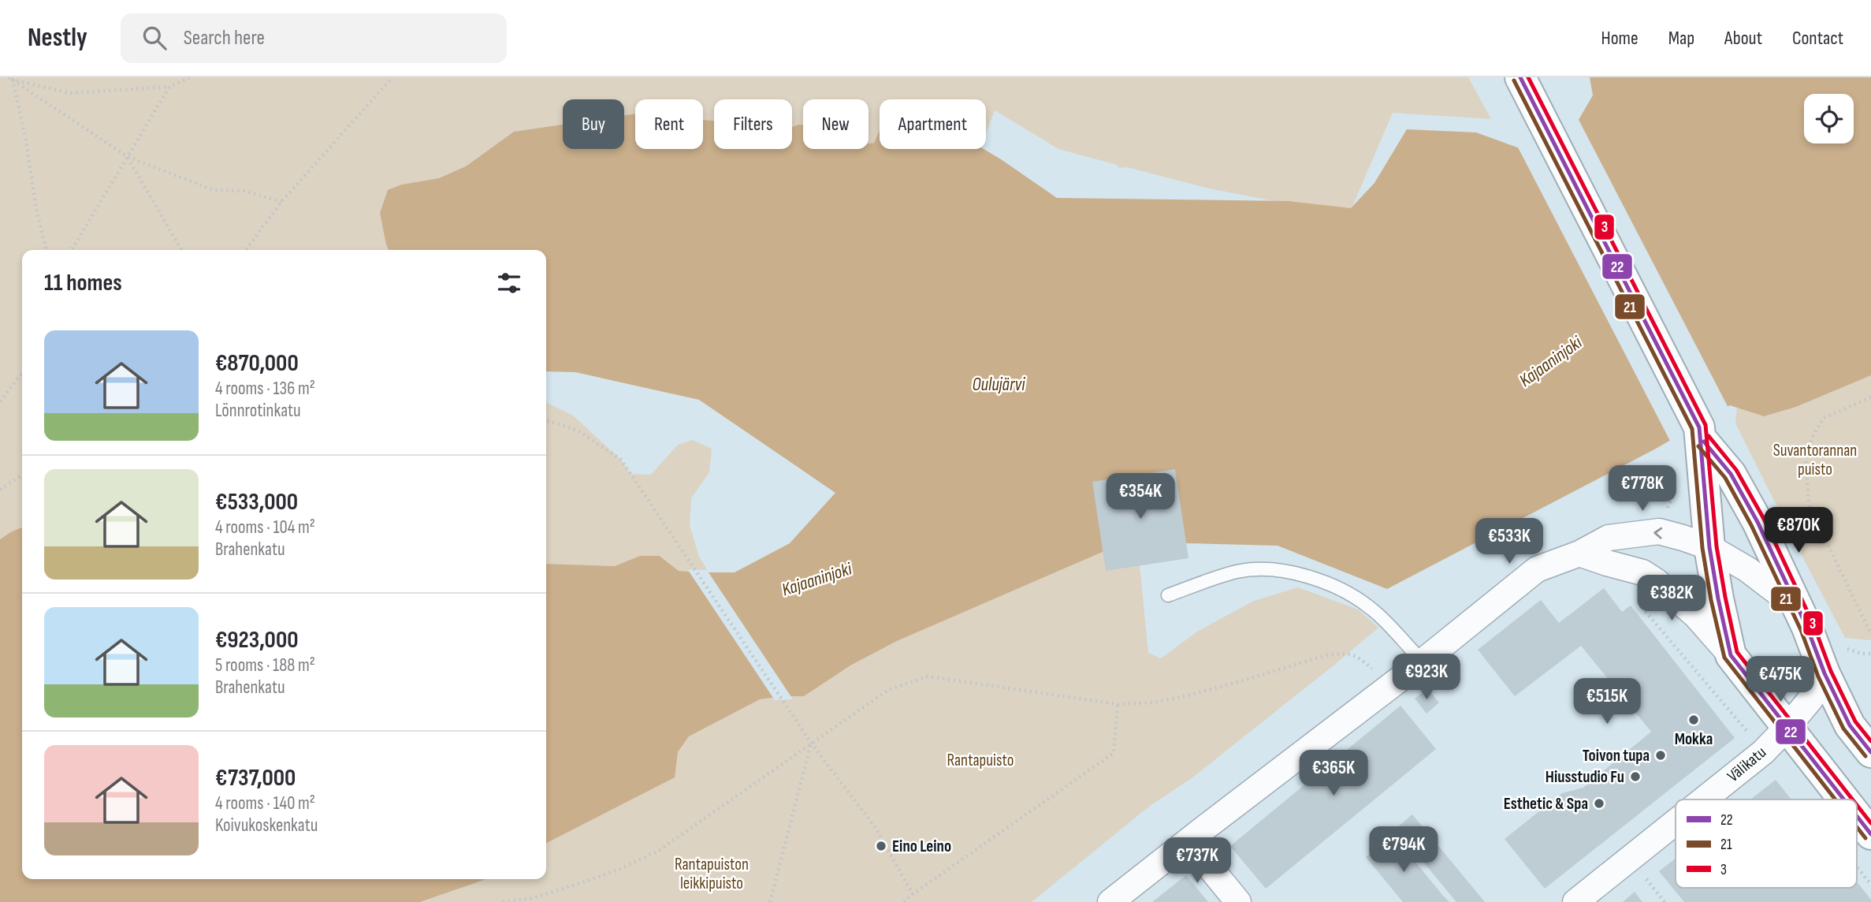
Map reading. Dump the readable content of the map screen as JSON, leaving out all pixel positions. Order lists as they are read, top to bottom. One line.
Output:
{"streets":{"street":["Välikatu"]},"water":["Kajaaninjoki","Oulujärvi"],"parks":["Suvantorannan puisto","Rantapuisto","Rantapuiston leikkipuisto"],"places":["Mokka","Toivon tupa","Hiusstudio Fu","Esthetic & Spa","Eino Leino"],"lines":["transit line 22","transit line 3","transit line 21"],"legend":["22","21","3"],"page":{"header":"Nestly","search":"Search here","nav":["Home","Map","About","Contact"],"chip":["Buy","Rent","Filters","New","Apartment"],"heading":"11 homes","list":[{"name":"€870,000","note":"4 rooms · 136 m² · Lönnrotinkatu"},{"name":"€533,000","note":"4 rooms · 104 m² · Brahenkatu"},{"name":"€923,000","note":"5 rooms · 188 m² · Brahenkatu"},{"name":"€737,000","note":"4 rooms · 140 m² · Koivukoskenkatu"}],"price":["€778K","€354K","€870K","€533K","€382K","€923K","€475K","€515K","€365K","€794K","€737K"]}}
